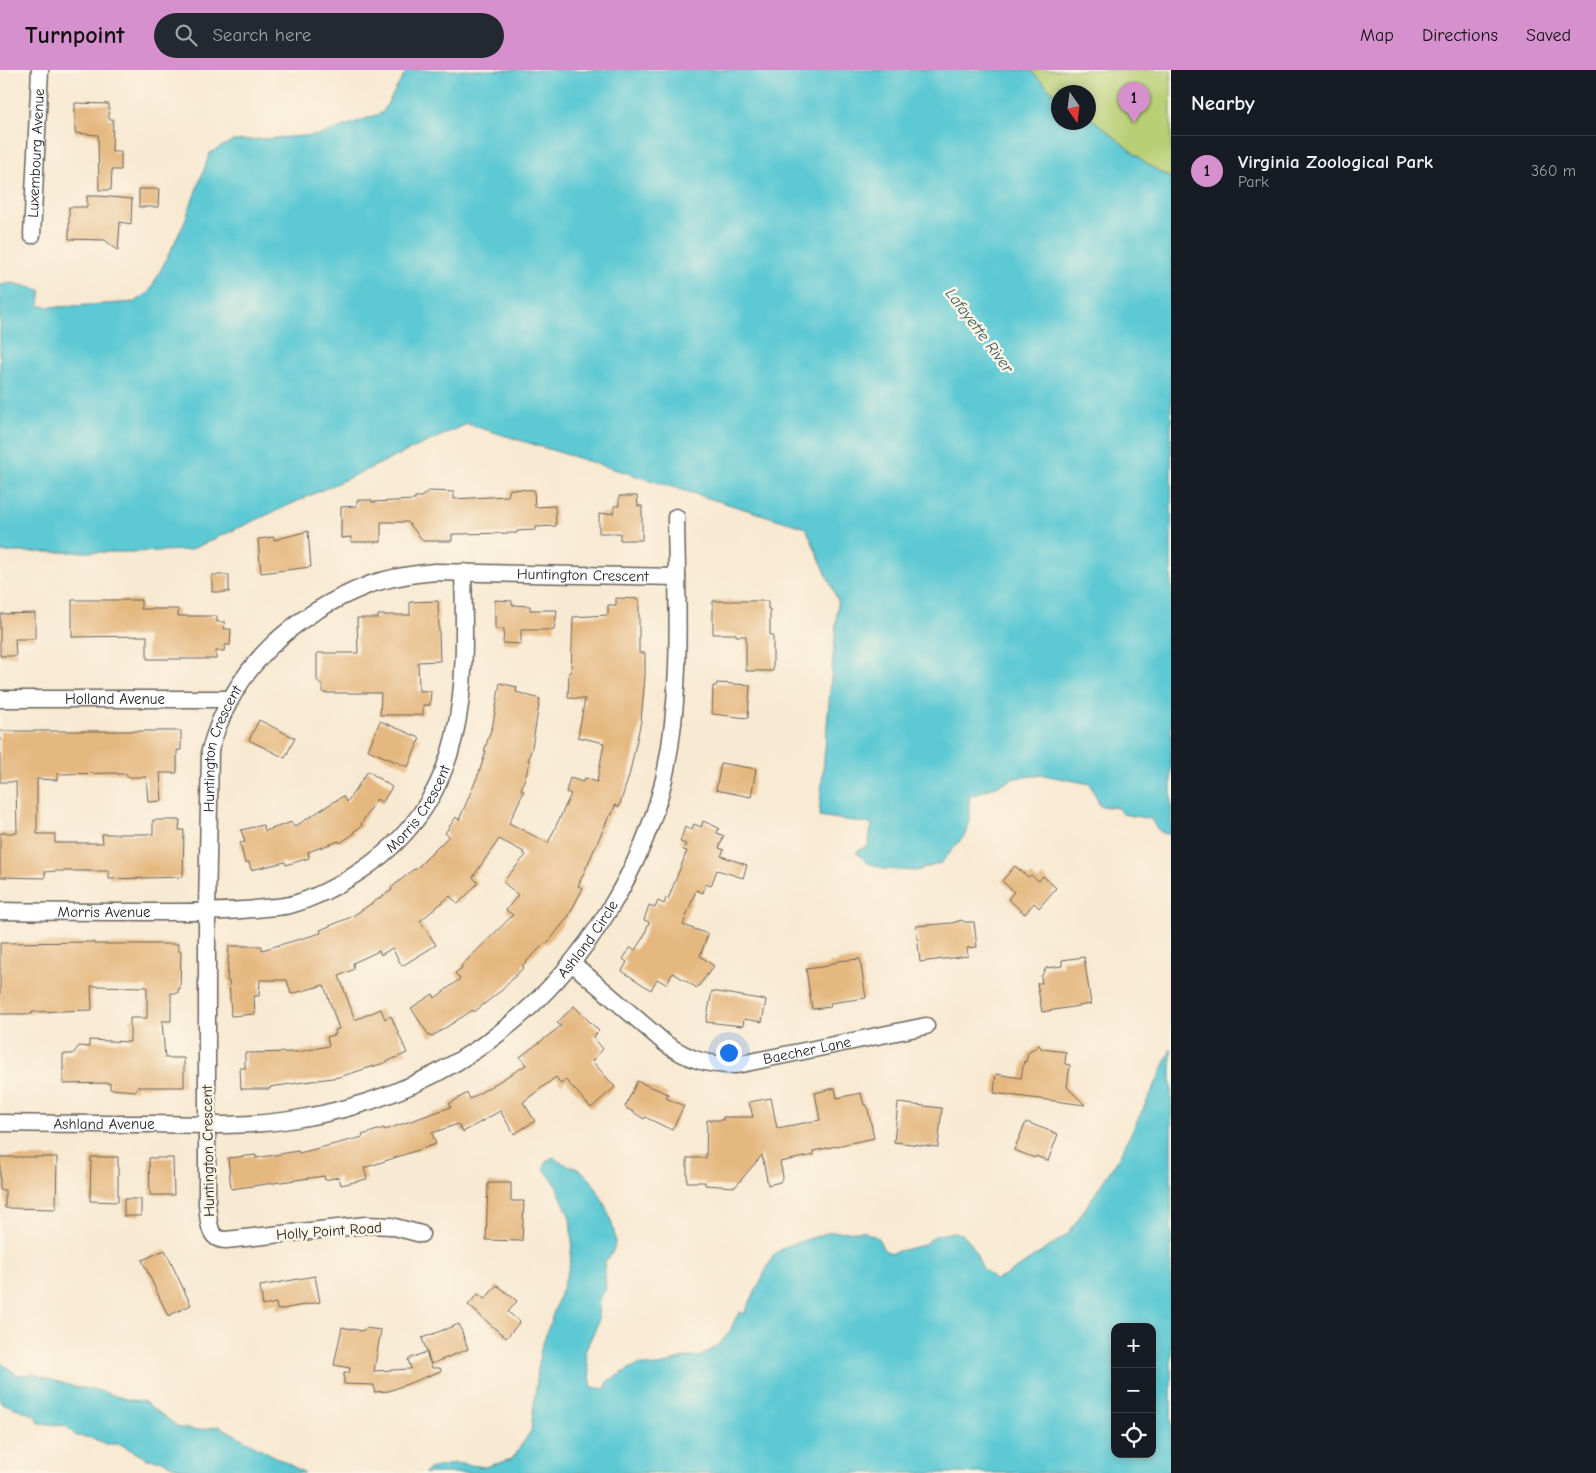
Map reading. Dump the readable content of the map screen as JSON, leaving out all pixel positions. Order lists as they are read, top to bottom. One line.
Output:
{"streets":{"street":["Luxembourg Avenue","Huntington Crescent","Holland Avenue","Morris Crescent","Morris Avenue","Ashland Circle","Baecher Lane","Ashland Avenue","Holly Point Road"]},"crossings":[["Huntington Crescent","Holland Avenue"],["Huntington Crescent","Morris Crescent"],["Huntington Crescent","Morris Avenue"],["Huntington Crescent","Ashland Circle"],["Huntington Crescent","Ashland Avenue"],["Huntington Crescent","Holly Point Road"],["Morris Crescent","Morris Avenue"],["Ashland Circle","Baecher Lane"],["Ashland Circle","Ashland Avenue"]],"water":["Lafayette River"],"north":"bottom","page":{"header":"Turnpoint","search":"Search here","nav":["Map","Directions","Saved"],"heading":"Nearby","pins":"1","list":[{"mark":"1","name":"Virginia Zoological Park","note":"Park","value":"360 m"}],"map_buttons":["+","−"]}}
